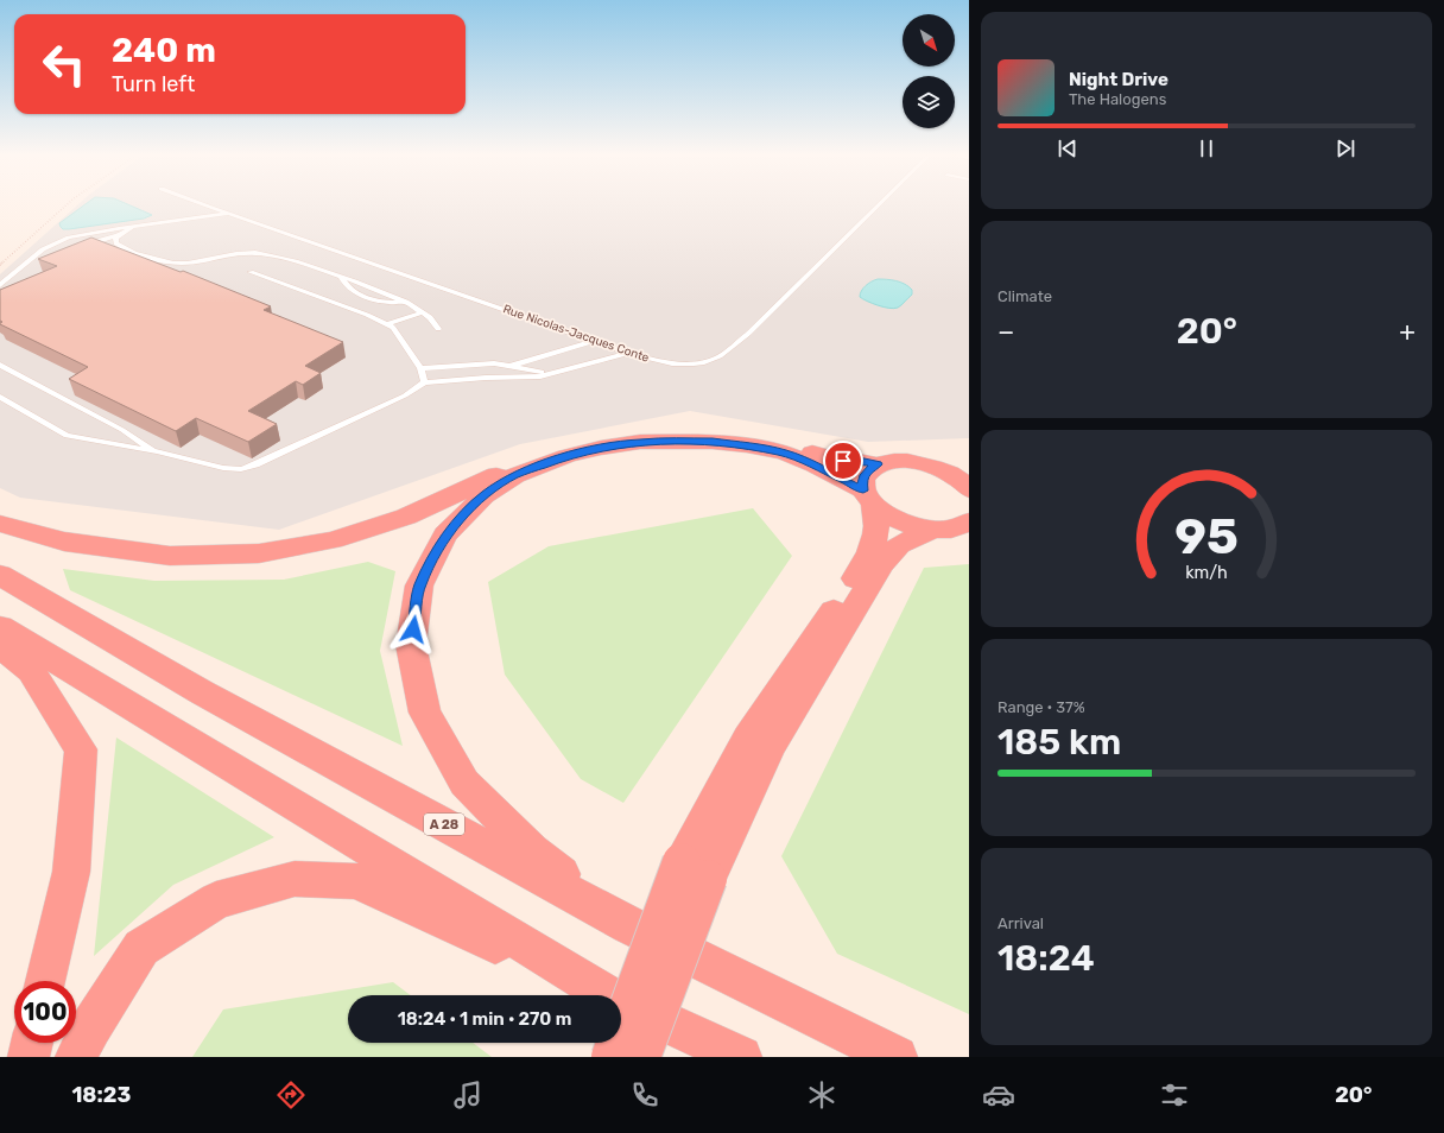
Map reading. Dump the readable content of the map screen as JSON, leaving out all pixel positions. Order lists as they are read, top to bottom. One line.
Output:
{"streets":{"highway":["A 28"],"lane":["Rue Nicolas-Jacques Conte"]},"north":"bottom right","page":{"turn":["240 m","Turn left"],"song":["Night Drive","The Halogens"],"tile":["Climate",["Range · 37%","185 km"],["Arrival","18:24"]],"heat":["−","20°","+"],"limit":"100","trip":"18:24 · 1 min · 270 m","tabs":["18:23","20°"],"gauge":["95","km/h"]}}
